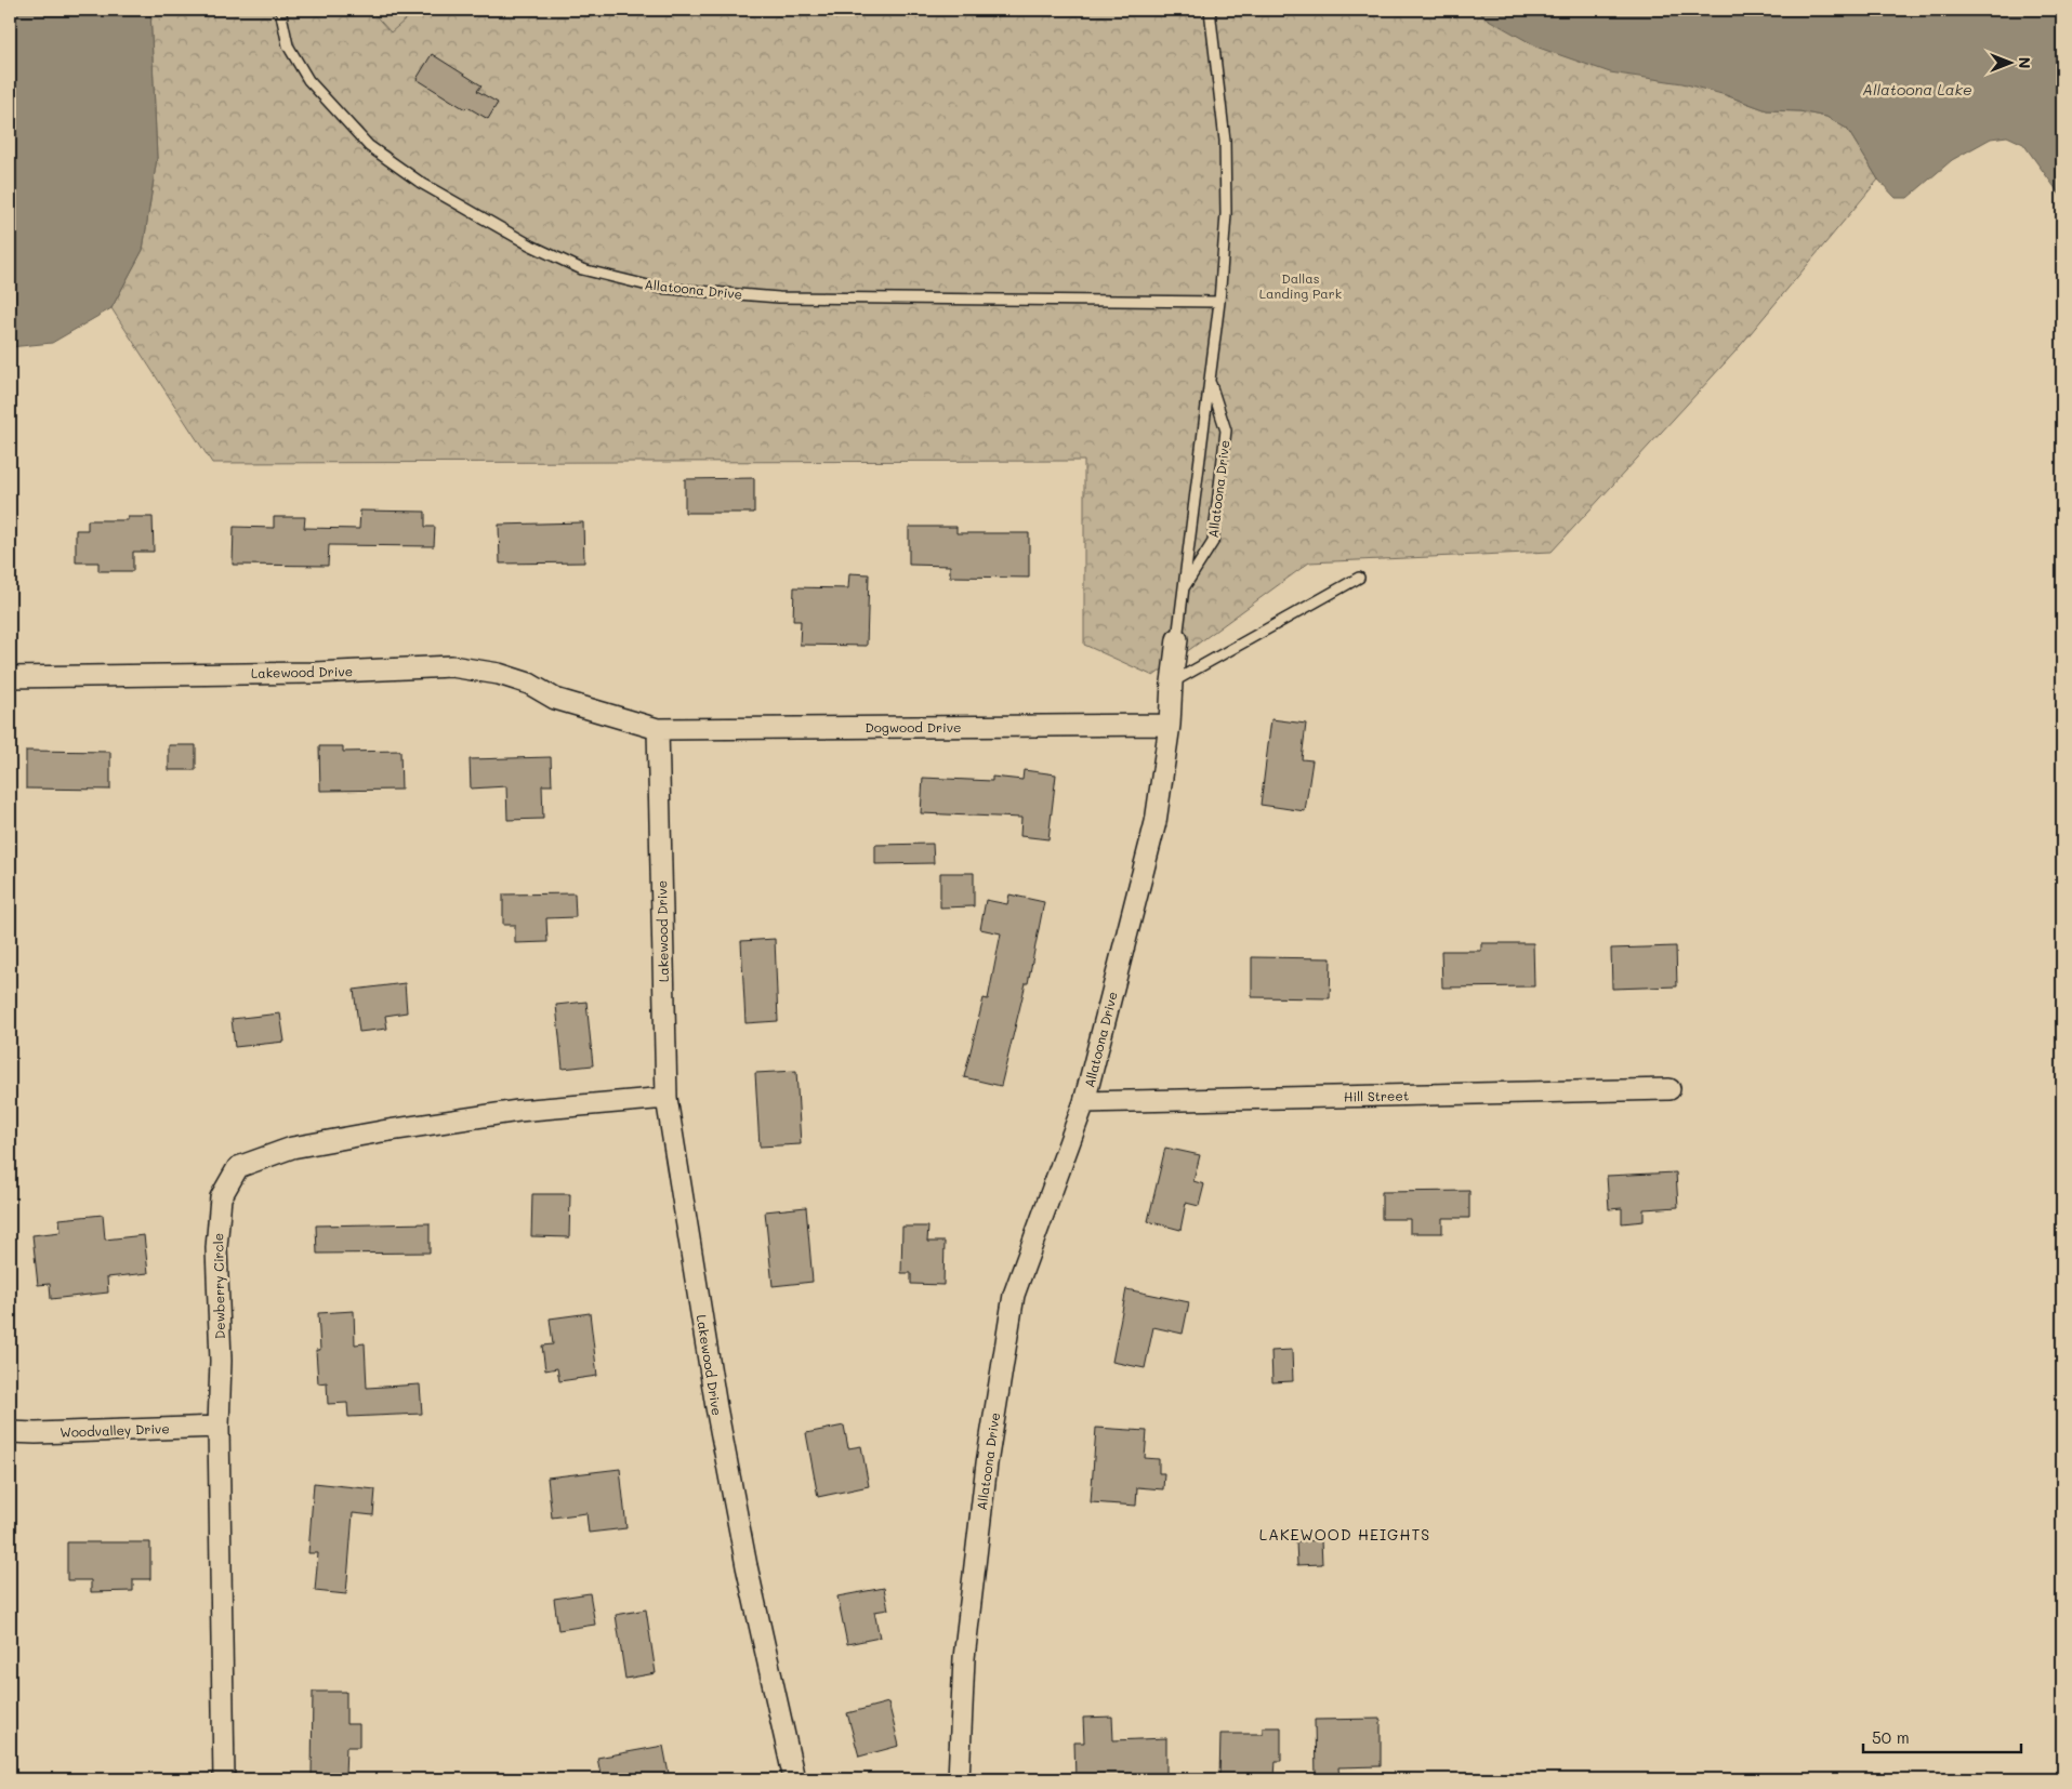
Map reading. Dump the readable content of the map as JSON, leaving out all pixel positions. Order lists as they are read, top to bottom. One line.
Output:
{"streets":{"street":["Allatoona Drive","Lakewood Drive","Dogwood Drive","Hill Street","Dewberry Circle","Woodvalley Drive"]},"crossings":[["Allatoona Drive","Dogwood Drive"],["Allatoona Drive","Hill Street"],["Lakewood Drive","Dogwood Drive"],["Lakewood Drive","Dewberry Circle"],["Dewberry Circle","Woodvalley Drive"]],"districts":["LAKEWOOD HEIGHTS"],"water":["Allatoona Lake"],"parks":["Dallas Landing Park"],"scale_bar":"50 m","north":"right"}
